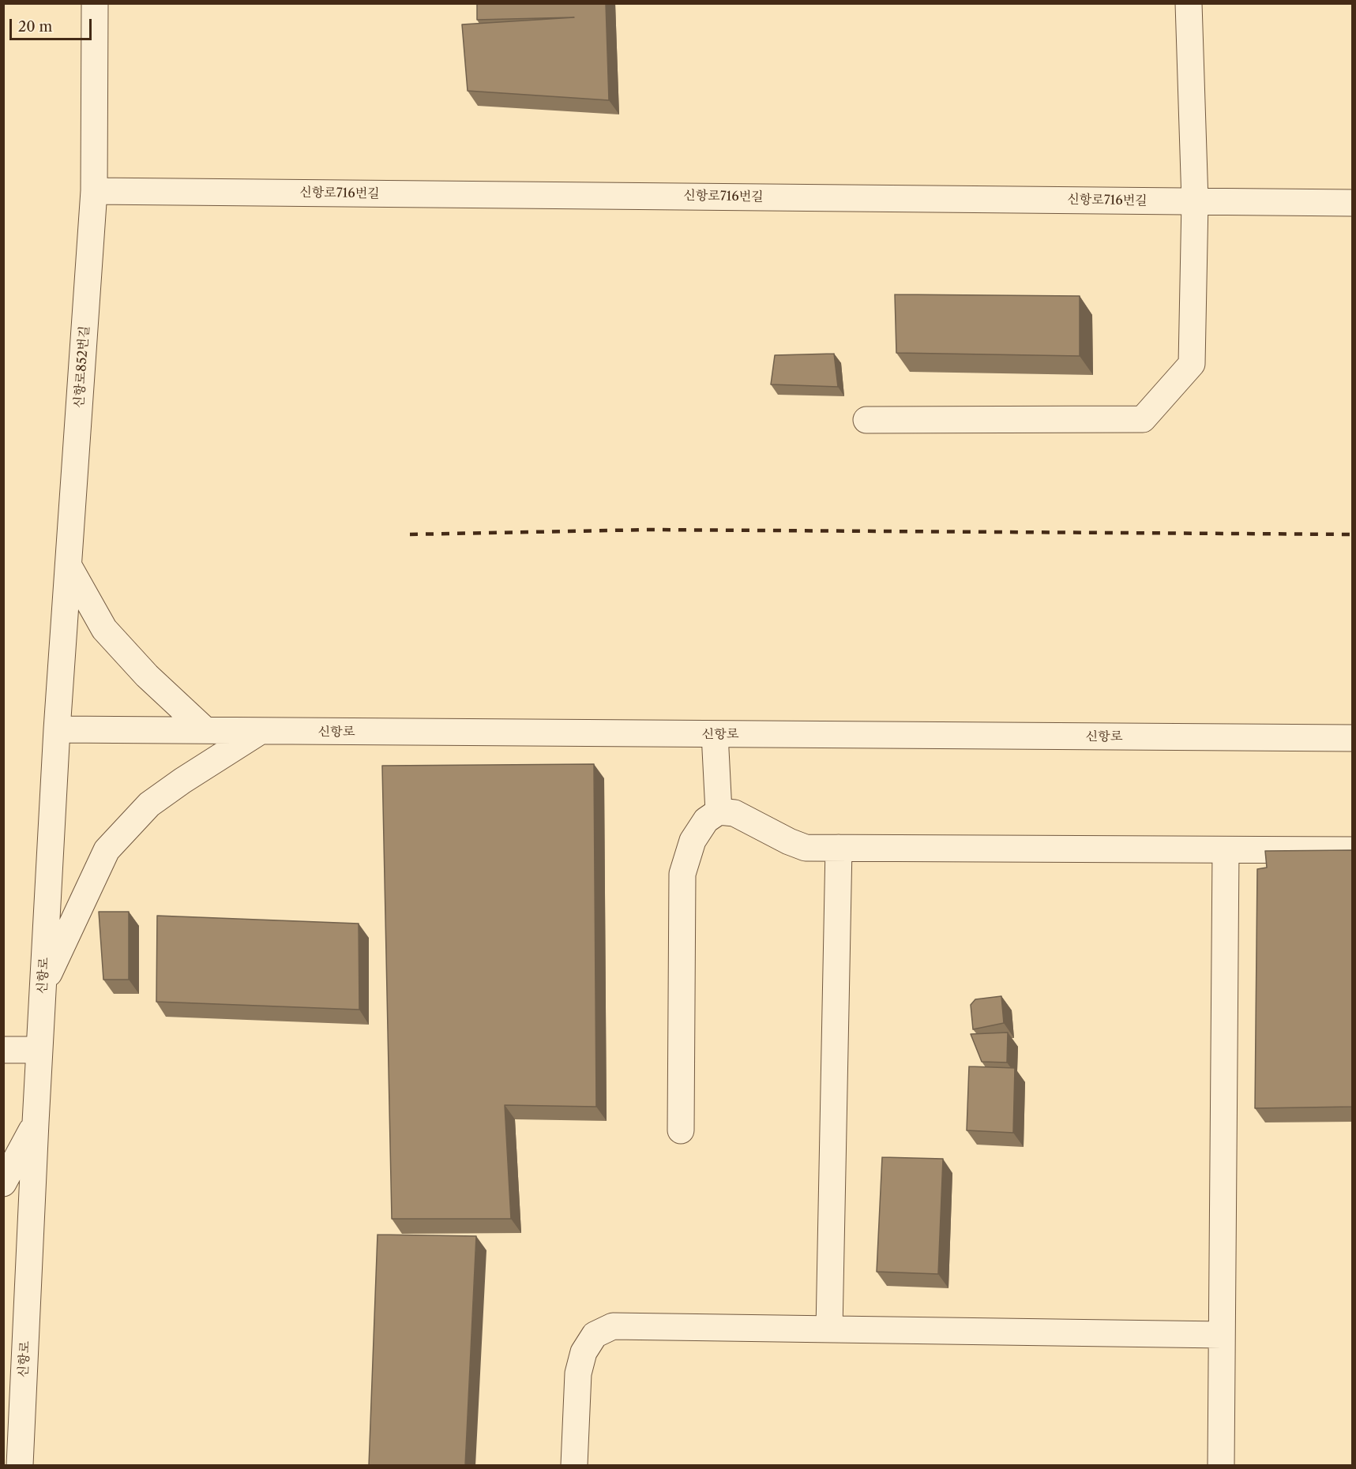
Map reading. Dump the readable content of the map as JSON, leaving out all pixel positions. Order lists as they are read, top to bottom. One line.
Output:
{"streets":{"street":["신항로716번길","신항로852번길","신항로"]},"crossings":[["신항로716번길","신항로852번길"],["신항로852번길","신항로"]],"scale_bar":"20 m"}
